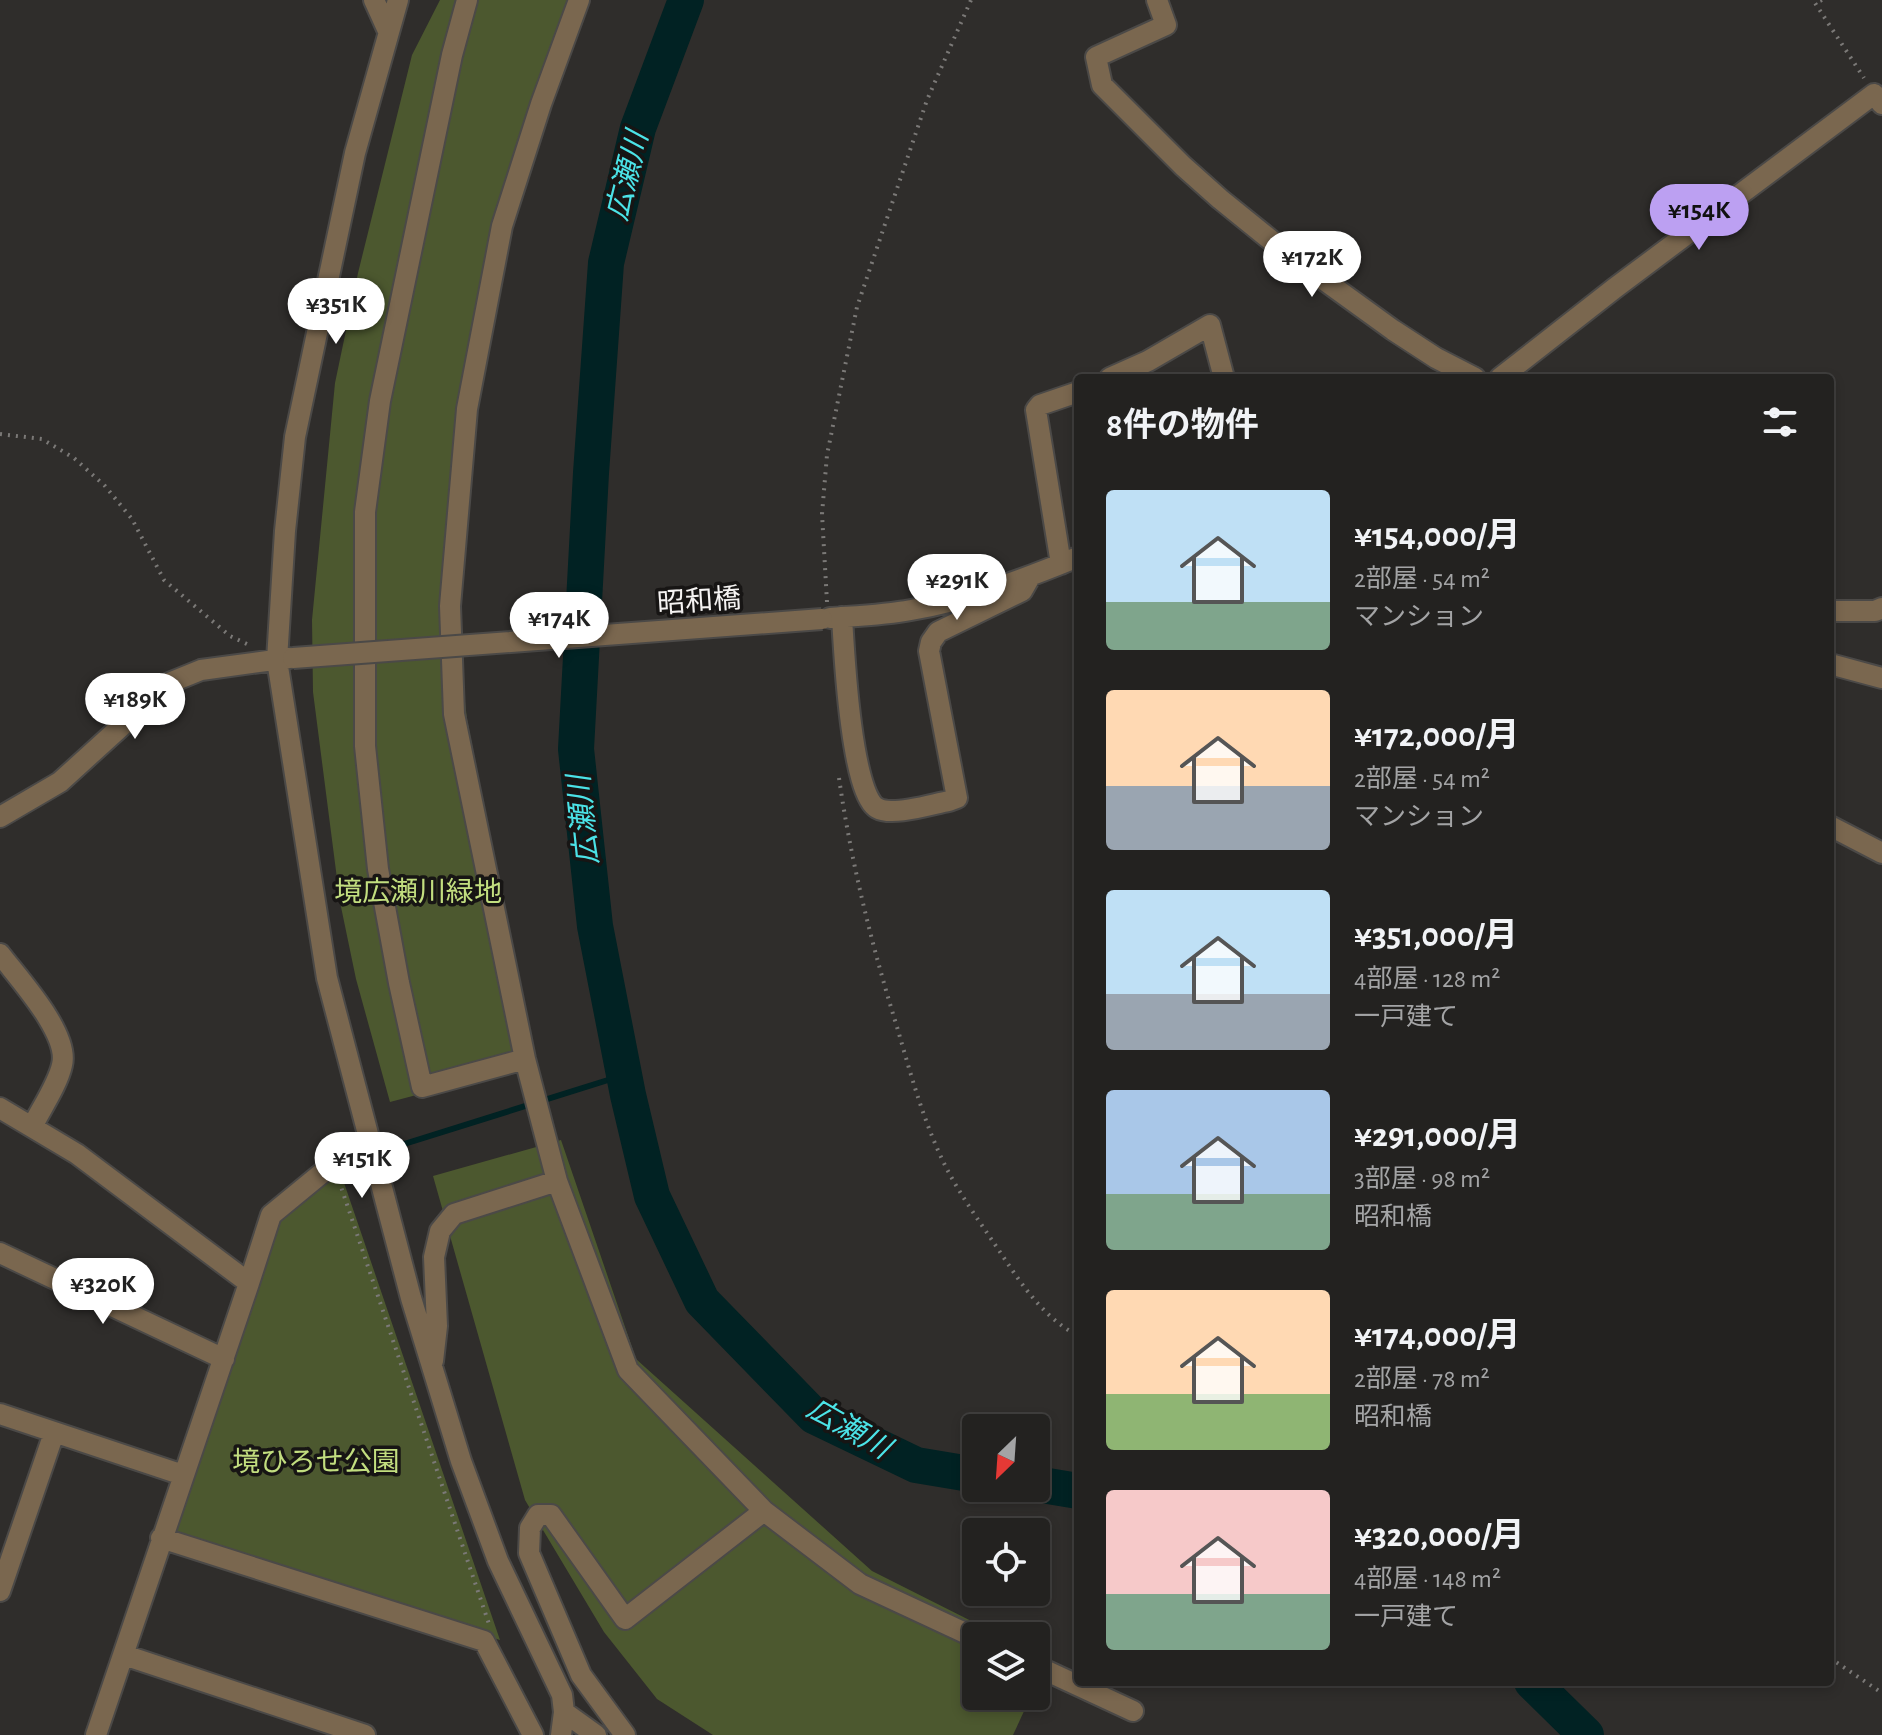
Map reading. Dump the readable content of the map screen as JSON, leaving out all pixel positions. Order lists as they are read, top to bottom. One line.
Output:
{"streets":{"street":["昭和橋"]},"water":["広瀬川"],"parks":["境広瀬川緑地","境ひろせ公園"],"north":"bottom left","page":{"price":["¥154K","¥172K","¥351K","¥291K","¥174K","¥189K","¥151K","¥320K"],"heading":"8件の物件","list":[{"name":"¥154,000/月","note":"2部屋 · 54 m² · マンション"},{"name":"¥172,000/月","note":"2部屋 · 54 m² · マンション"},{"name":"¥351,000/月","note":"4部屋 · 128 m² · 一戸建て"},{"name":"¥291,000/月","note":"3部屋 · 98 m² · 昭和橋"},{"name":"¥174,000/月","note":"2部屋 · 78 m² · 昭和橋"},{"name":"¥320,000/月","note":"4部屋 · 148 m² · 一戸建て"}]}}
